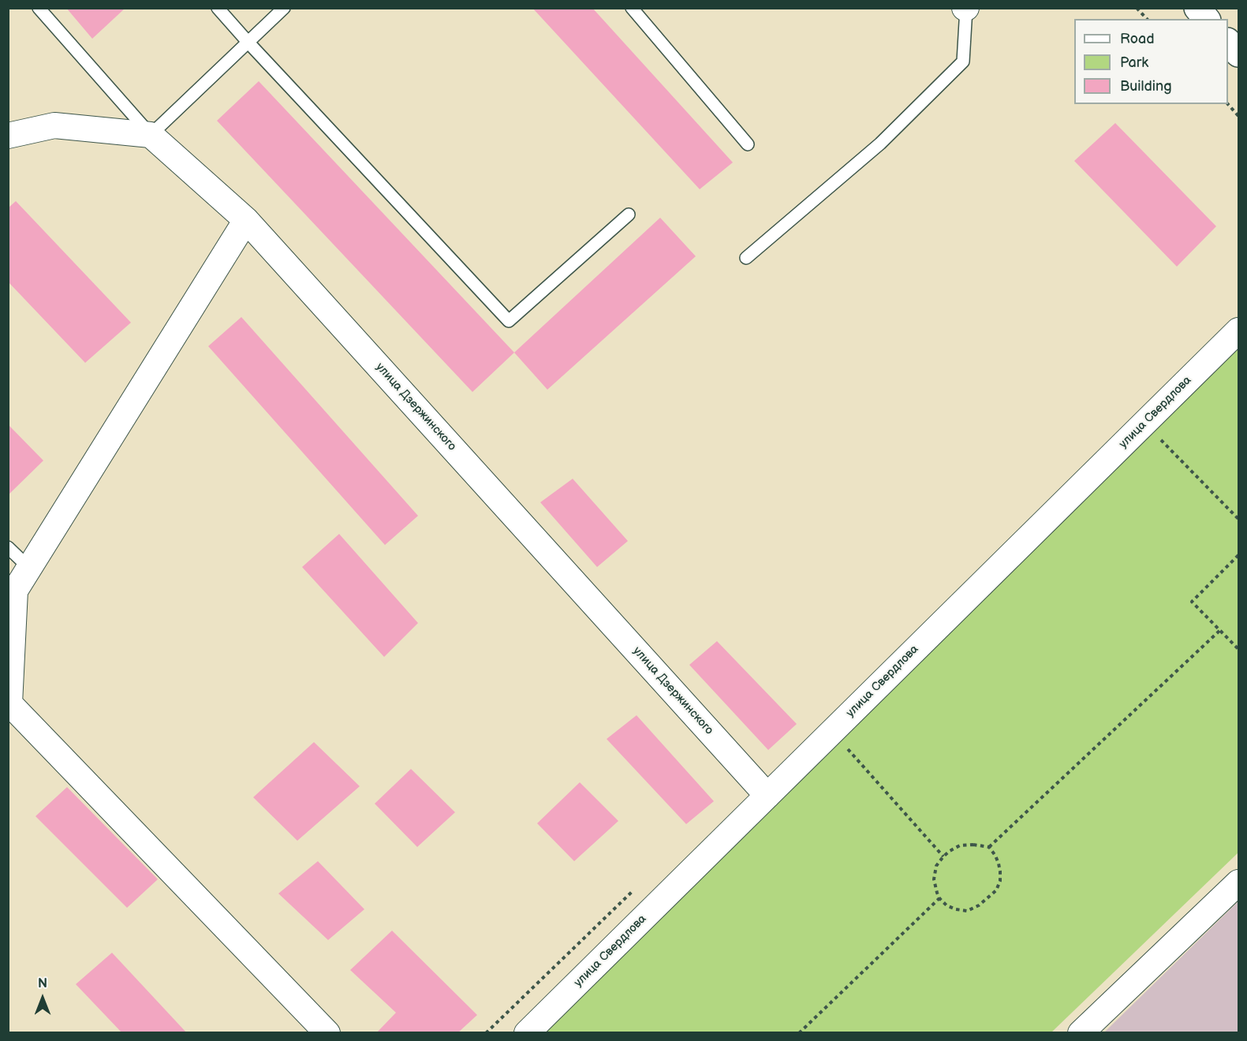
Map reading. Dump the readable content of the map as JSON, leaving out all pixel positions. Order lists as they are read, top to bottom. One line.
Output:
{"streets":{"street":["улица Дзержинского","улица Свердлова"]},"crossings":[["улица Дзержинского","улица Свердлова"]],"legend":["Road","Park","Building"],"north":"top"}
